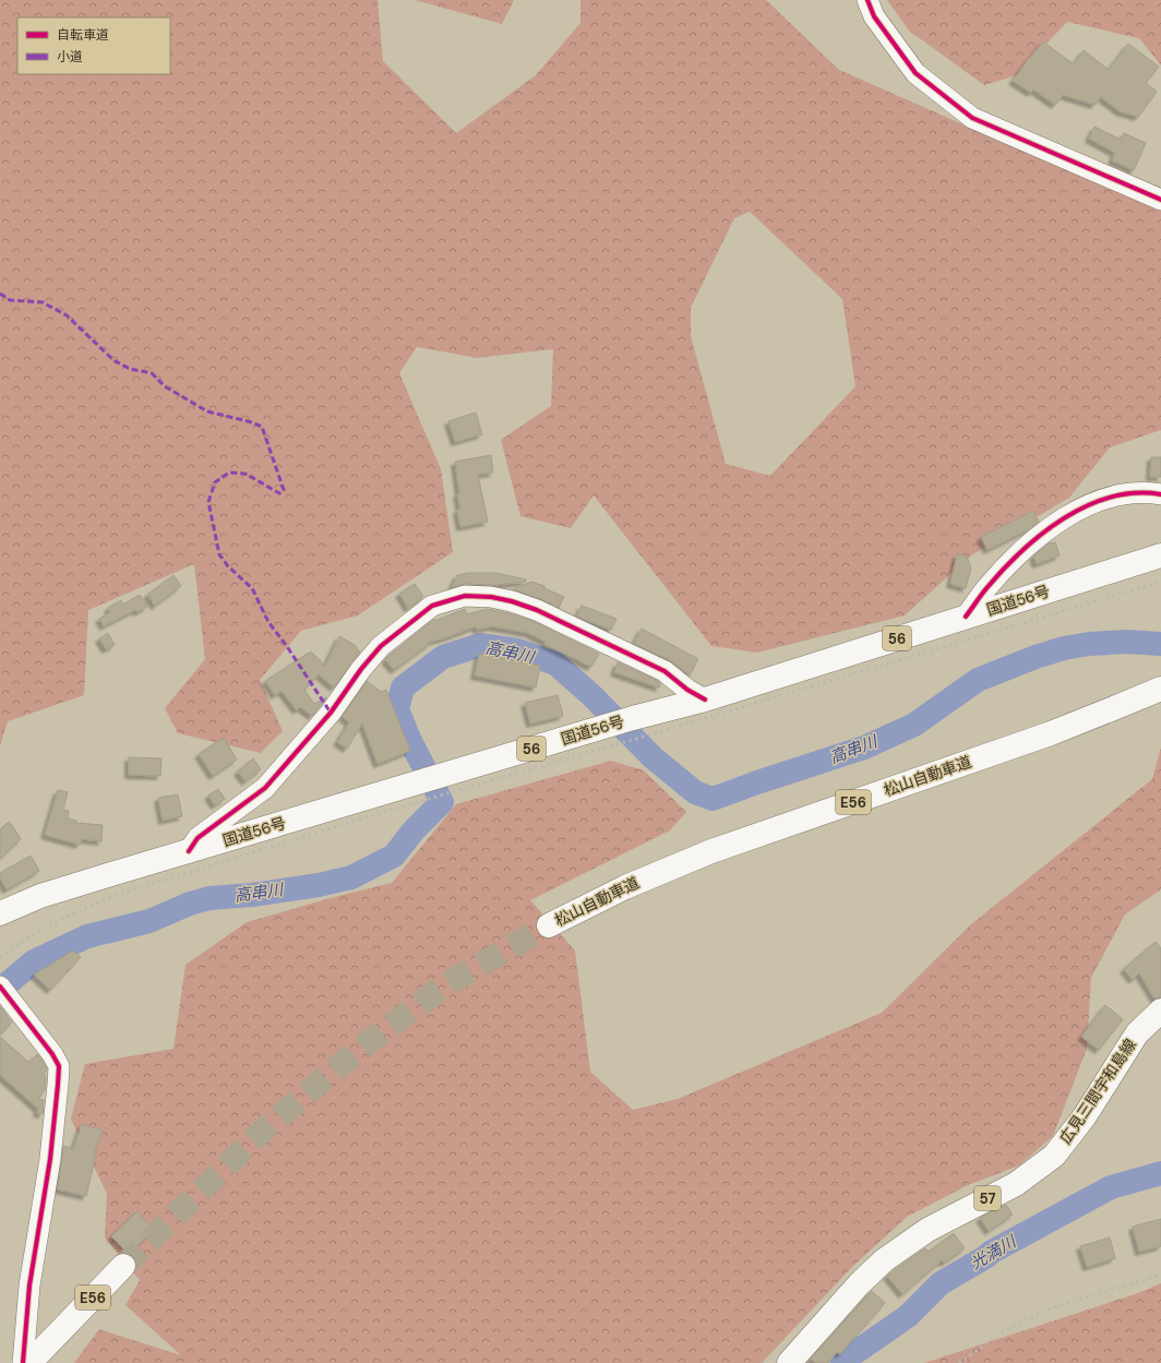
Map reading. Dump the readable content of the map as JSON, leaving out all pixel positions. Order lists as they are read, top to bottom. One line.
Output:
{"streets":{"main road":["国道56号","56","松山自動車道","E56","広見三間宇和島線","57"]},"water":["高串川","光満川"],"legend":["自転車道","小道"]}
